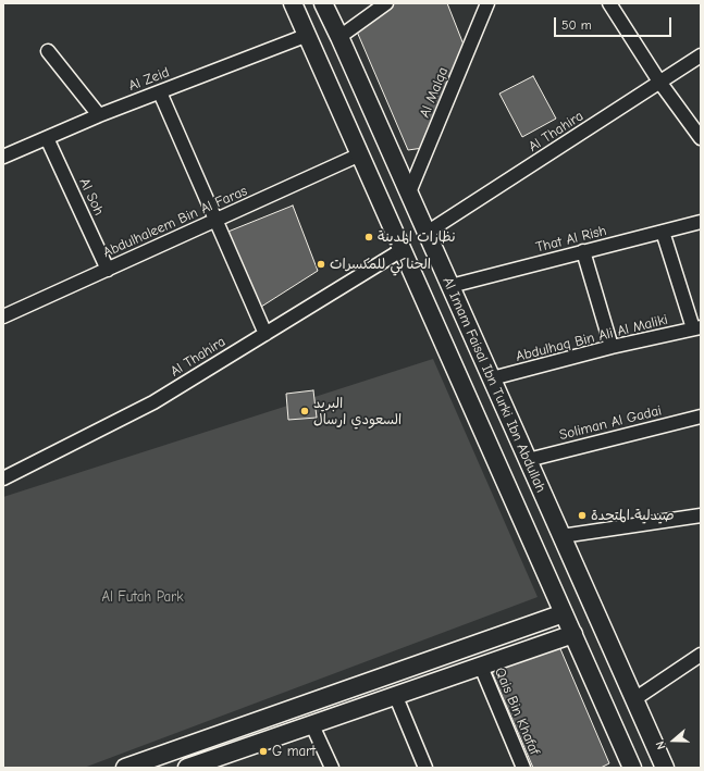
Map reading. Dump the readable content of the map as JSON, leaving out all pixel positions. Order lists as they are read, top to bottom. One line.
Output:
{"streets":{"main road":["Al Imam Faisal Ibn Turki Ibn Abdullah"],"street":["Al Zeid","Al Malqa","Al Thahira","Al Soh","Abdulhaleem Bin Al Faras","That Al Rish","Abdulhaq Bin Ali Al Maliki","Soliman Al Gadai","Qais Bin Khafaf"]},"crossings":[["Al Zeid","Al Soh"],["Al Zeid","Al Imam Faisal Ibn Turki Ibn Abdullah"],["Al Malqa","Al Imam Faisal Ibn Turki Ibn Abdullah"],["Al Thahira","Al Imam Faisal Ibn Turki Ibn Abdullah"],["Al Soh","Abdulhaleem Bin Al Faras"],["Abdulhaleem Bin Al Faras","Al Imam Faisal Ibn Turki Ibn Abdullah"],["That Al Rish","Al Imam Faisal Ibn Turki Ibn Abdullah"],["Abdulhaq Bin Ali Al Maliki","Al Imam Faisal Ibn Turki Ibn Abdullah"],["Al Imam Faisal Ibn Turki Ibn Abdullah","Soliman Al Gadai"]],"parks":["Al Futah Park"],"places":["نظارات المدينة","الحناكي للمكسرات","البريد السعودي ارسال","صيدلية المتحدة","G mart"],"scale_bar":"50 m","north":"left"}
